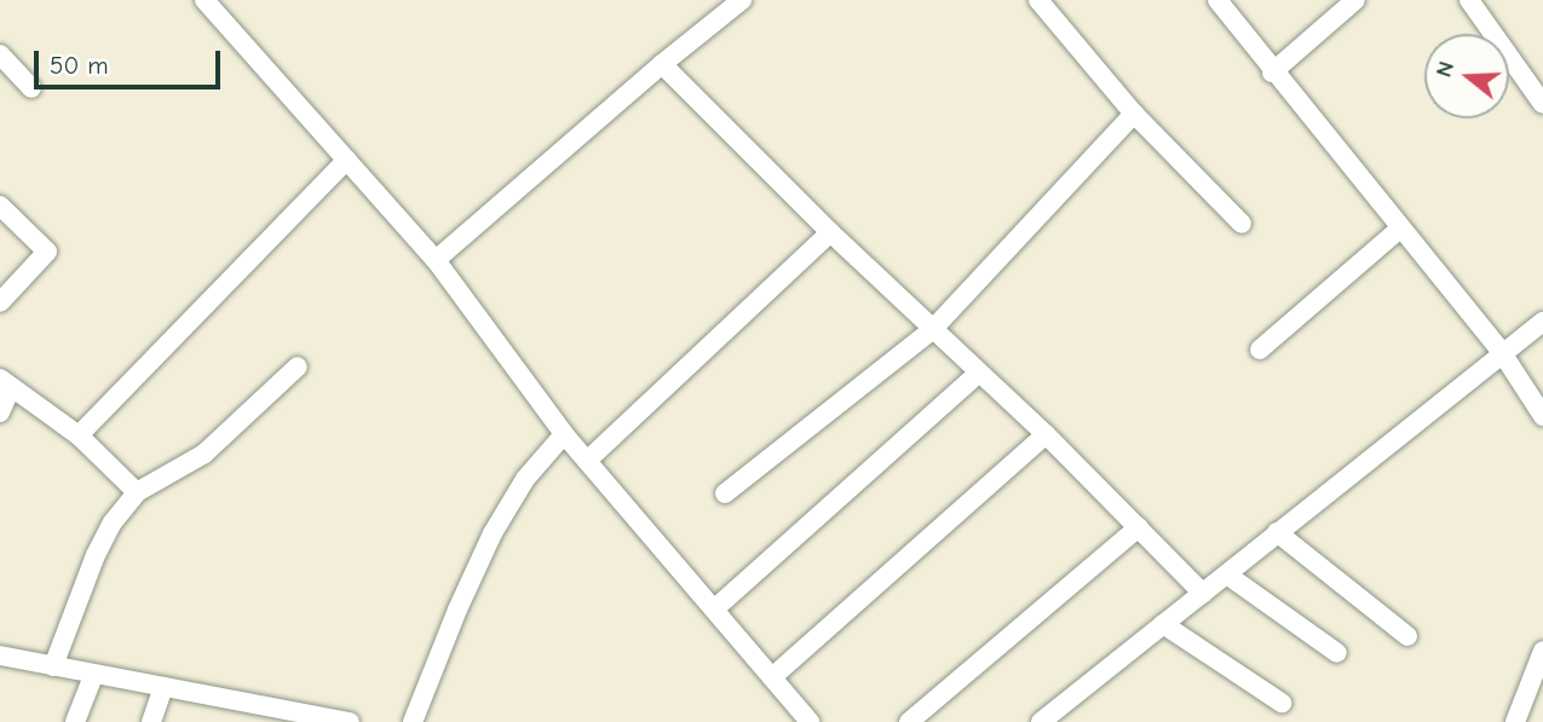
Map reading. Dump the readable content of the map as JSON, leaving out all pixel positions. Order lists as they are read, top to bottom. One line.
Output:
{"scale_bar":"50 m","north":"left"}
